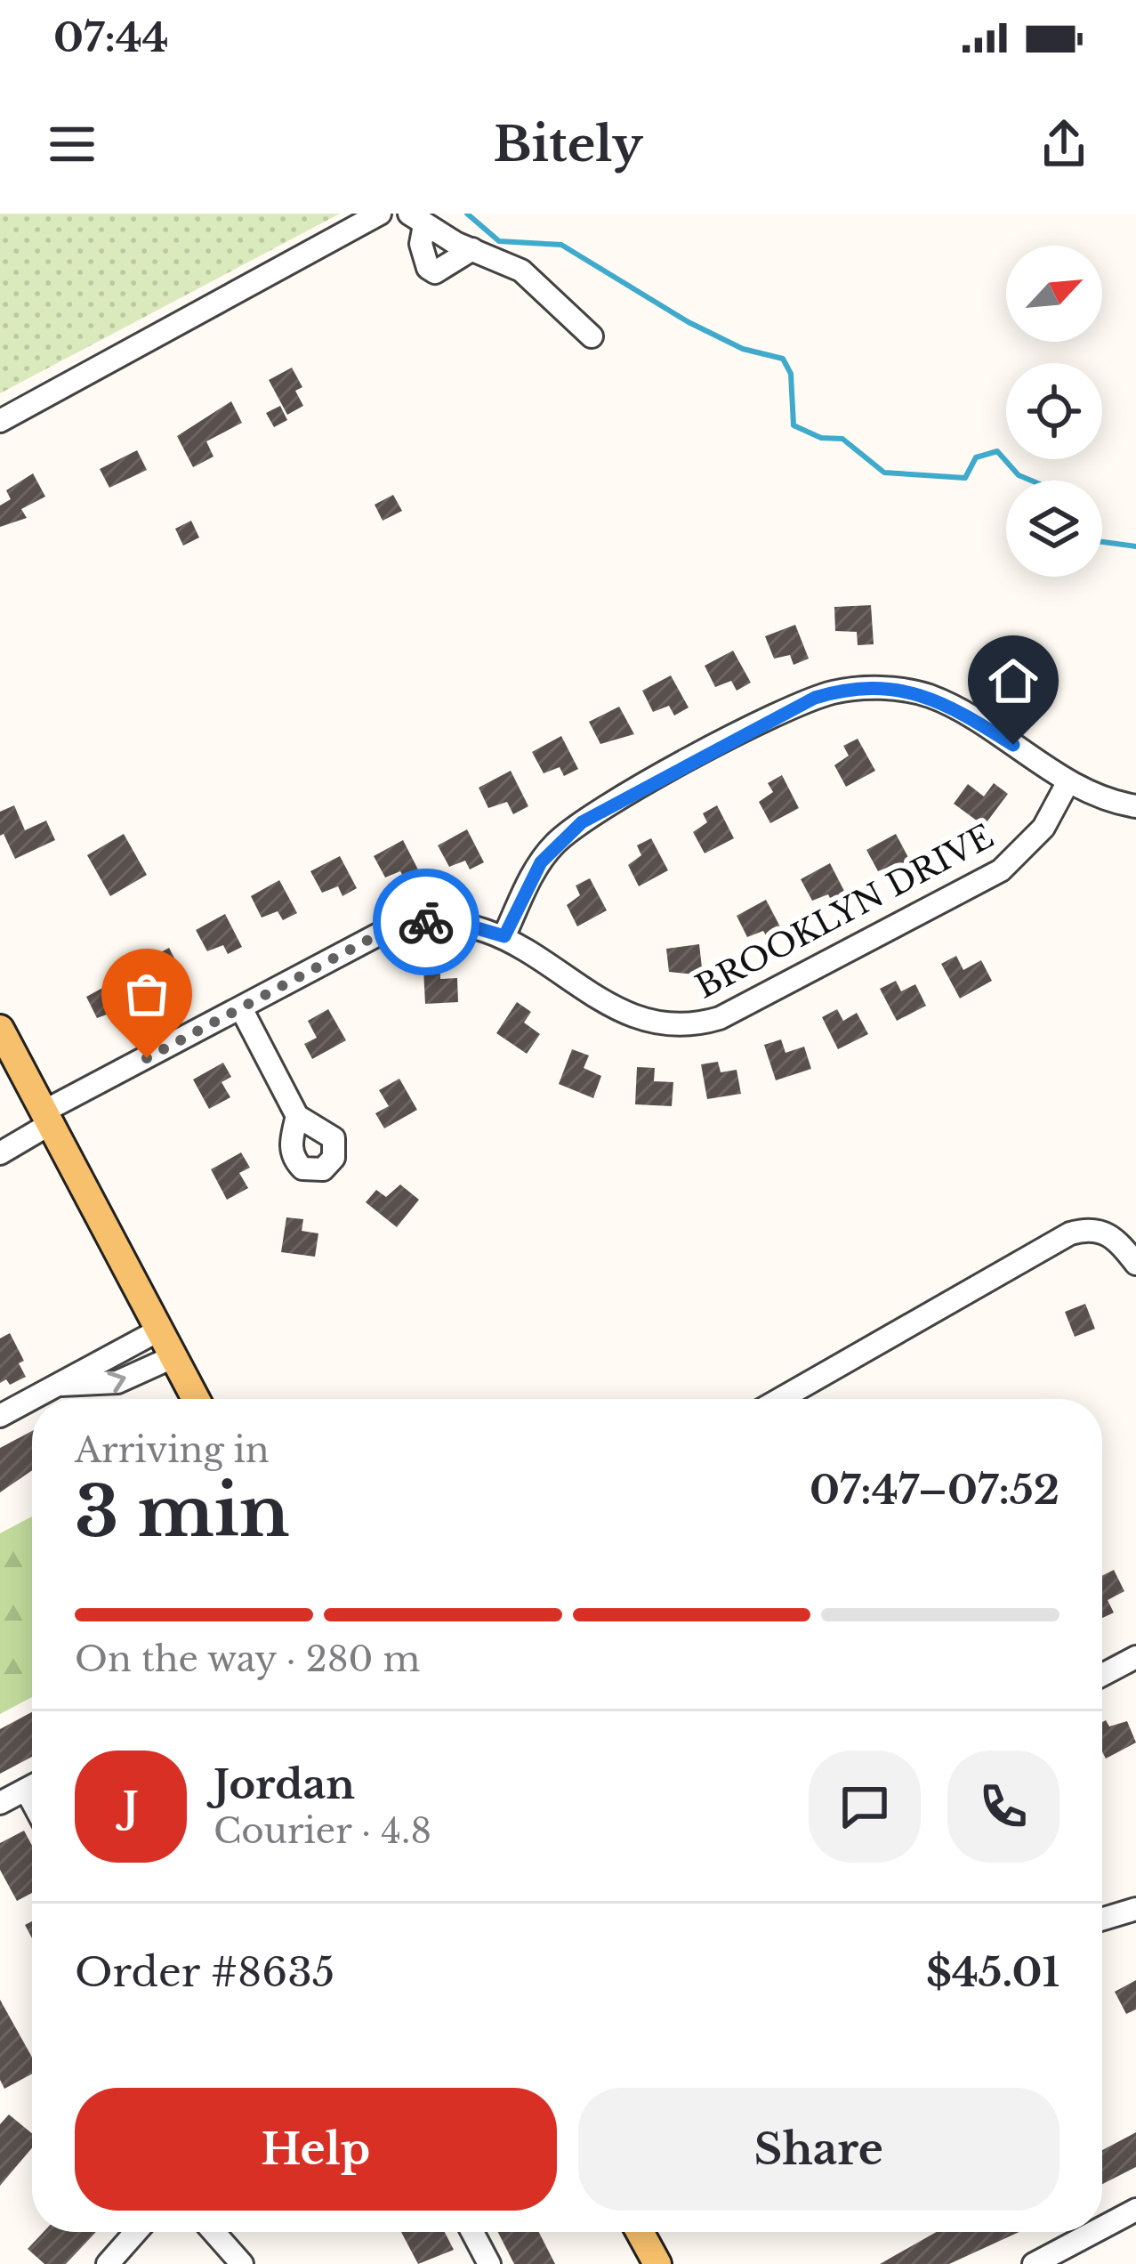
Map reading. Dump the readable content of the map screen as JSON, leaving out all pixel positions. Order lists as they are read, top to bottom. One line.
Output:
{"streets":{"street":["BROOKLYN DRIVE"]},"north":"top right","page":{"status":"07:44","header":"Bitely","heading":["3 min","Arriving in","07:47–07:52"],"panel":["Jordan","Courier · 4.8","Order #8635","$45.01"],"bar":"On the way · 280 m","round":"J","buttons":["Help","Share"]}}
